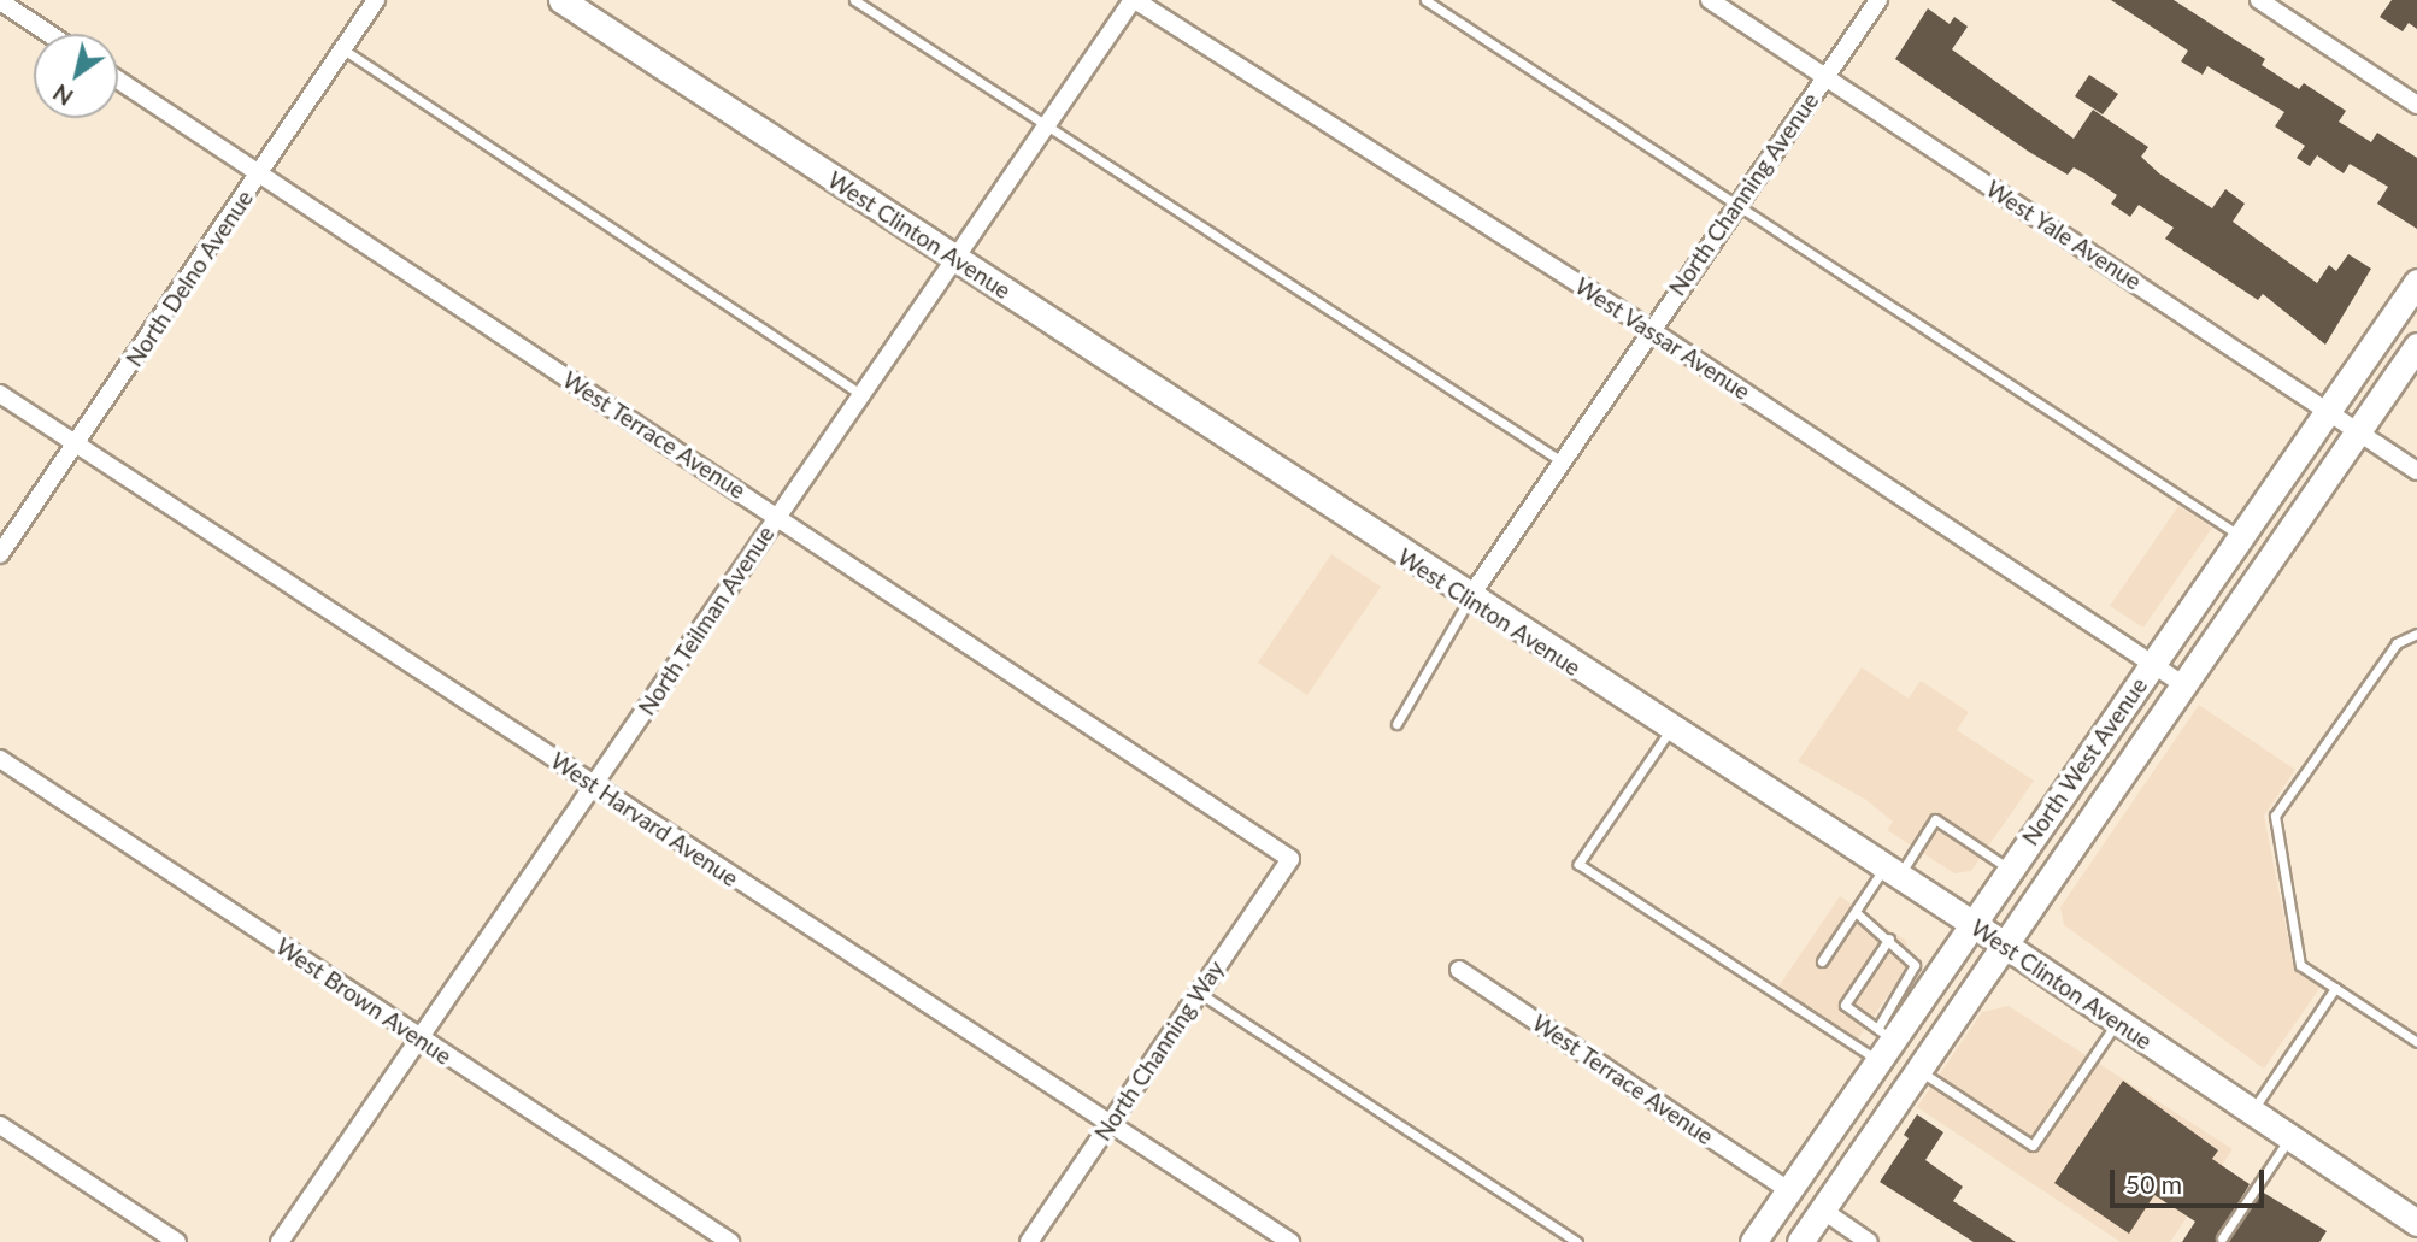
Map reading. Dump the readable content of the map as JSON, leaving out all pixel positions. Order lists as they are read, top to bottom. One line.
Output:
{"streets":{"main road":["West Clinton Avenue","North West Avenue"],"street":["North Channing Avenue","West Yale Avenue","North Delno Avenue","West Vassar Avenue","West Terrace Avenue","North Teilman Avenue","West Harvard Avenue","West Brown Avenue","North Channing Way"]},"crossings":[["North Channing Avenue","West Clinton Avenue"],["North Channing Avenue","West Yale Avenue"],["North Channing Avenue","West Vassar Avenue"],["West Clinton Avenue","North Teilman Avenue"],["West Clinton Avenue","North West Avenue"],["West Yale Avenue","North West Avenue"],["North Delno Avenue","West Terrace Avenue"],["North Delno Avenue","West Harvard Avenue"],["West Vassar Avenue","North Teilman Avenue"],["West Vassar Avenue","North West Avenue"],["West Terrace Avenue","North Teilman Avenue"],["West Terrace Avenue","North West Avenue"],["West Terrace Avenue","North Channing Way"],["North Teilman Avenue","West Harvard Avenue"],["North Teilman Avenue","West Brown Avenue"],["West Harvard Avenue","North Channing Way"]],"scale_bar":"50 m","north":"bottom left"}
